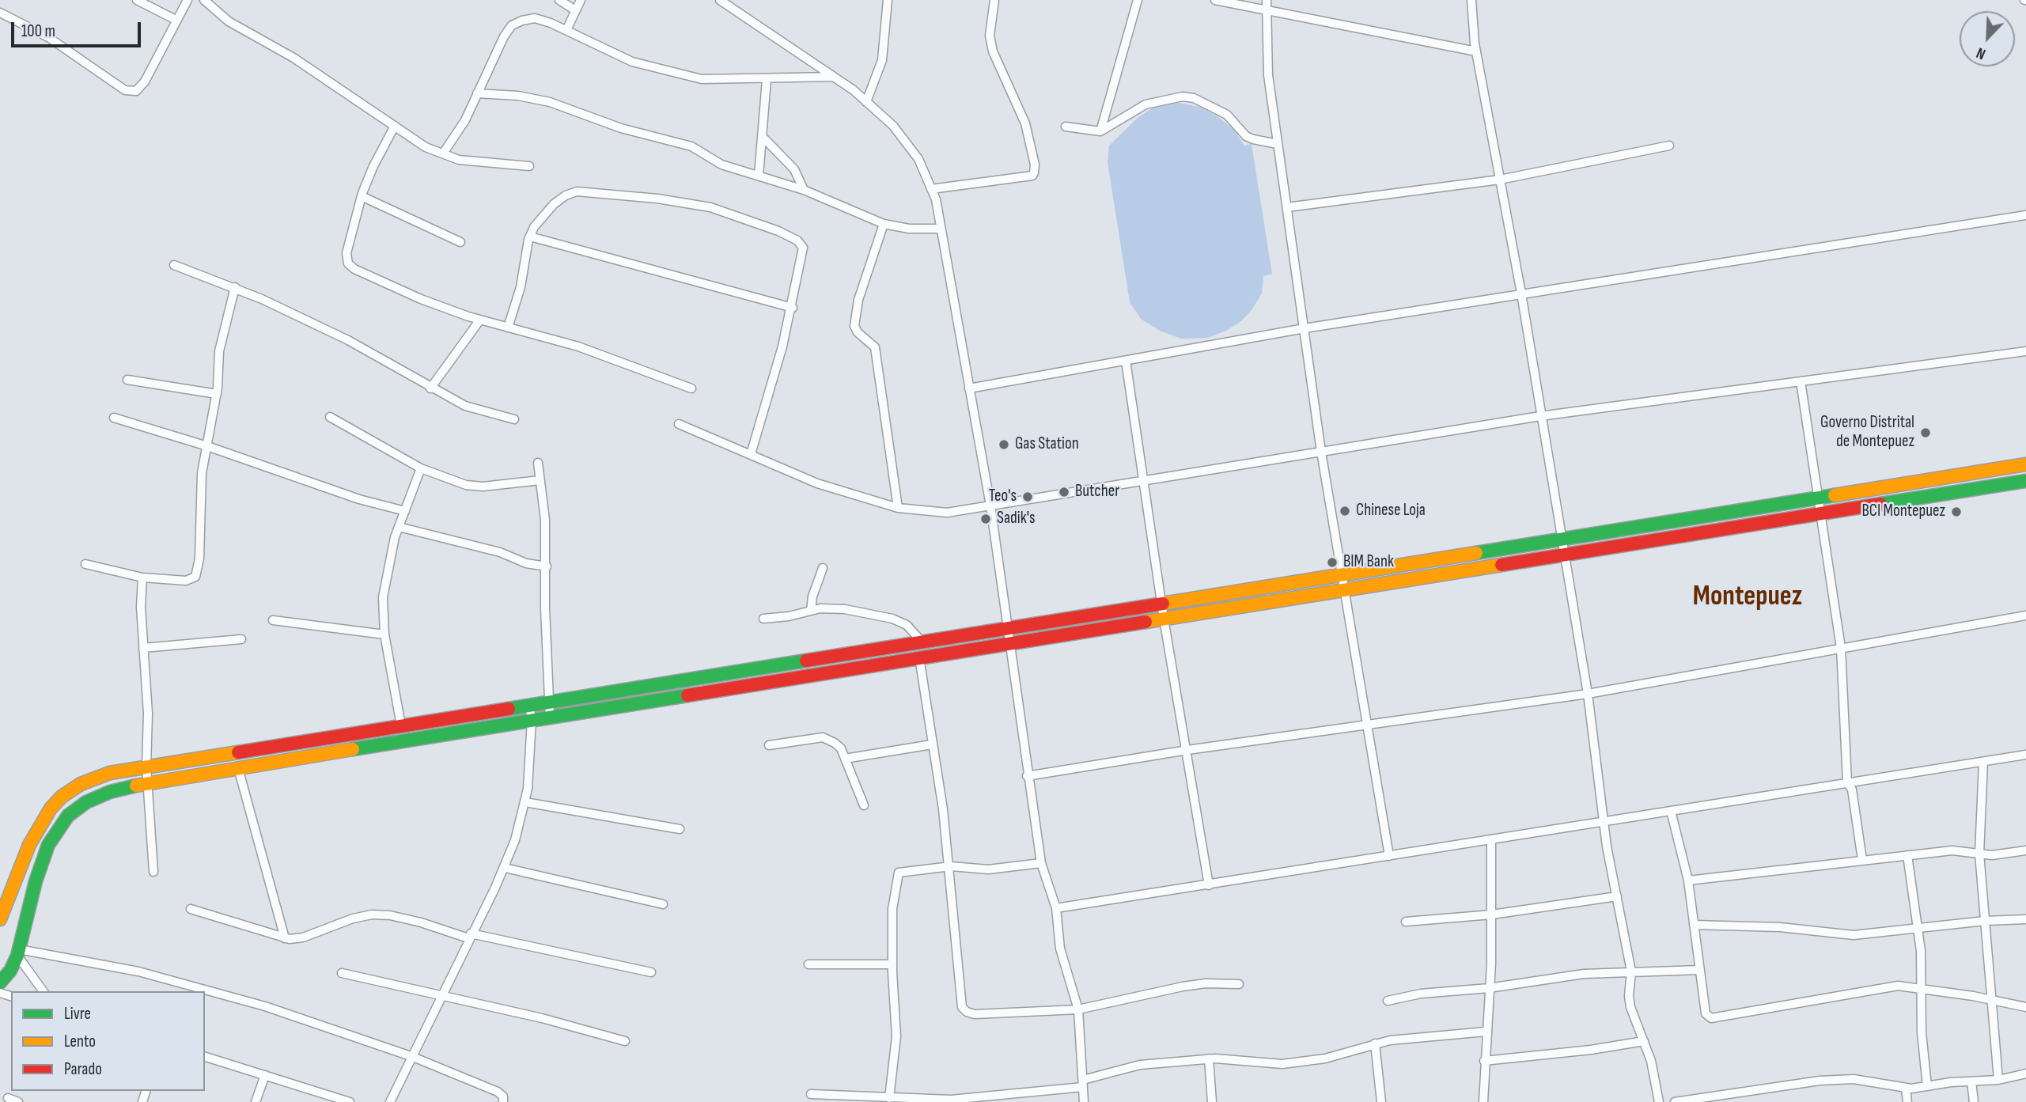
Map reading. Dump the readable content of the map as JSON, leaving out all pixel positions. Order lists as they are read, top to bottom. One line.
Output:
{"districts":["Montepuez"],"places":["Governo Distrital de Montepuez","Gas Station","Butcher","Teo's","Chinese Loja","BCI Montepuez","Sadik's","BIM Bank"],"legend":["Livre","Lento","Parado"],"scale_bar":"100 m","north":"bottom left"}
